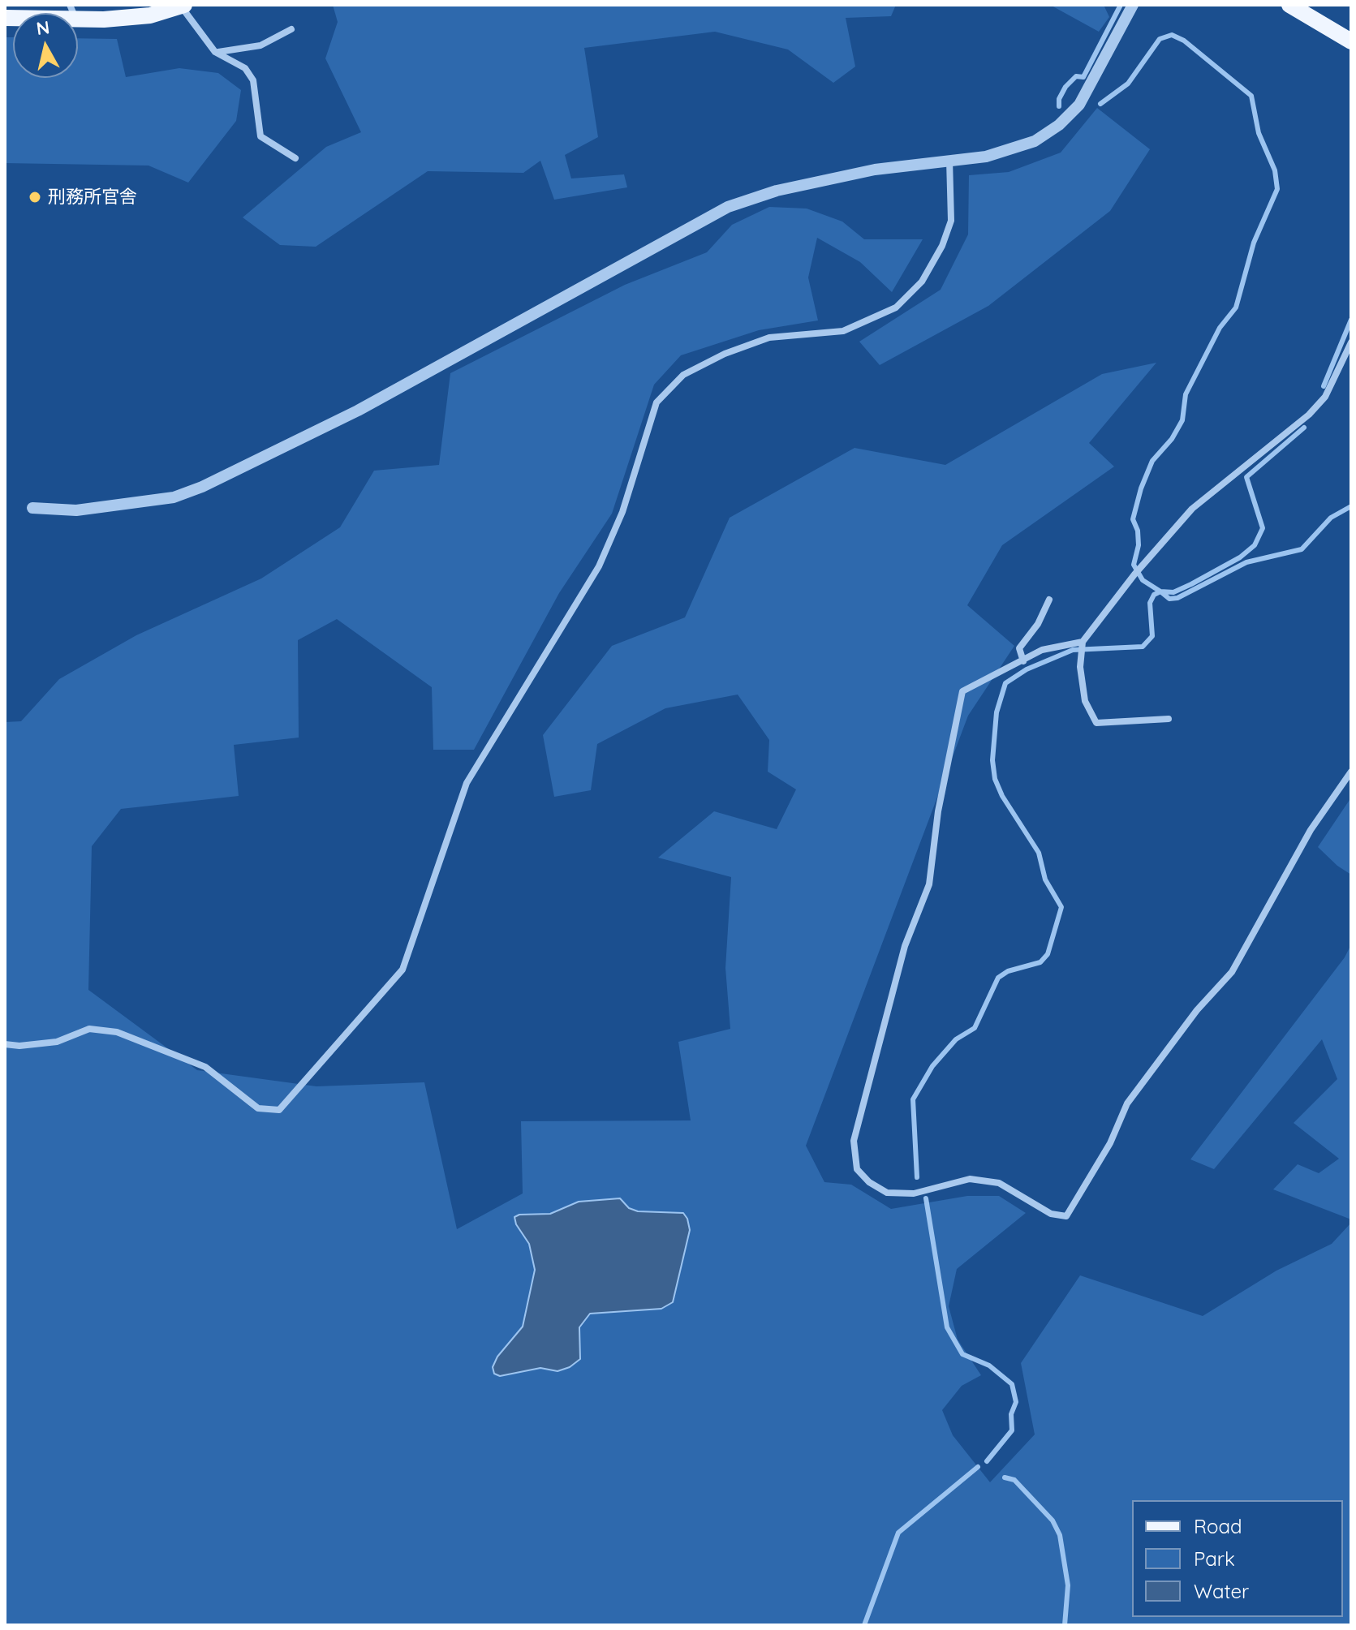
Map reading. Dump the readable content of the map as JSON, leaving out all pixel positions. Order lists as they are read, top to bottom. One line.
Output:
{"places":["刑務所官舎"],"legend":["Road","Park","Water"],"north":"top"}
